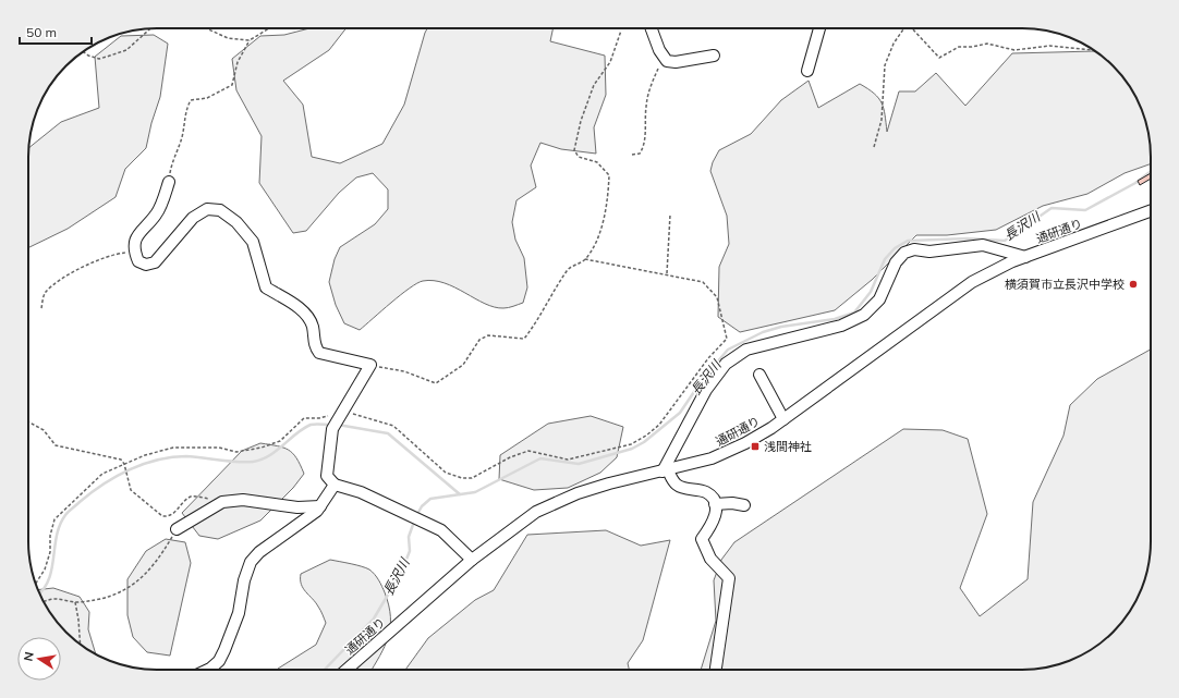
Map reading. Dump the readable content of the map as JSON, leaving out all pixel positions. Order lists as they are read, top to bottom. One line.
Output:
{"streets":{"street":["通研通り"]},"water":["長沢川"],"places":{"other":["横須賀市立長沢中学校"],"transit":["浅間神社"]},"scale_bar":"50 m","north":"left"}
